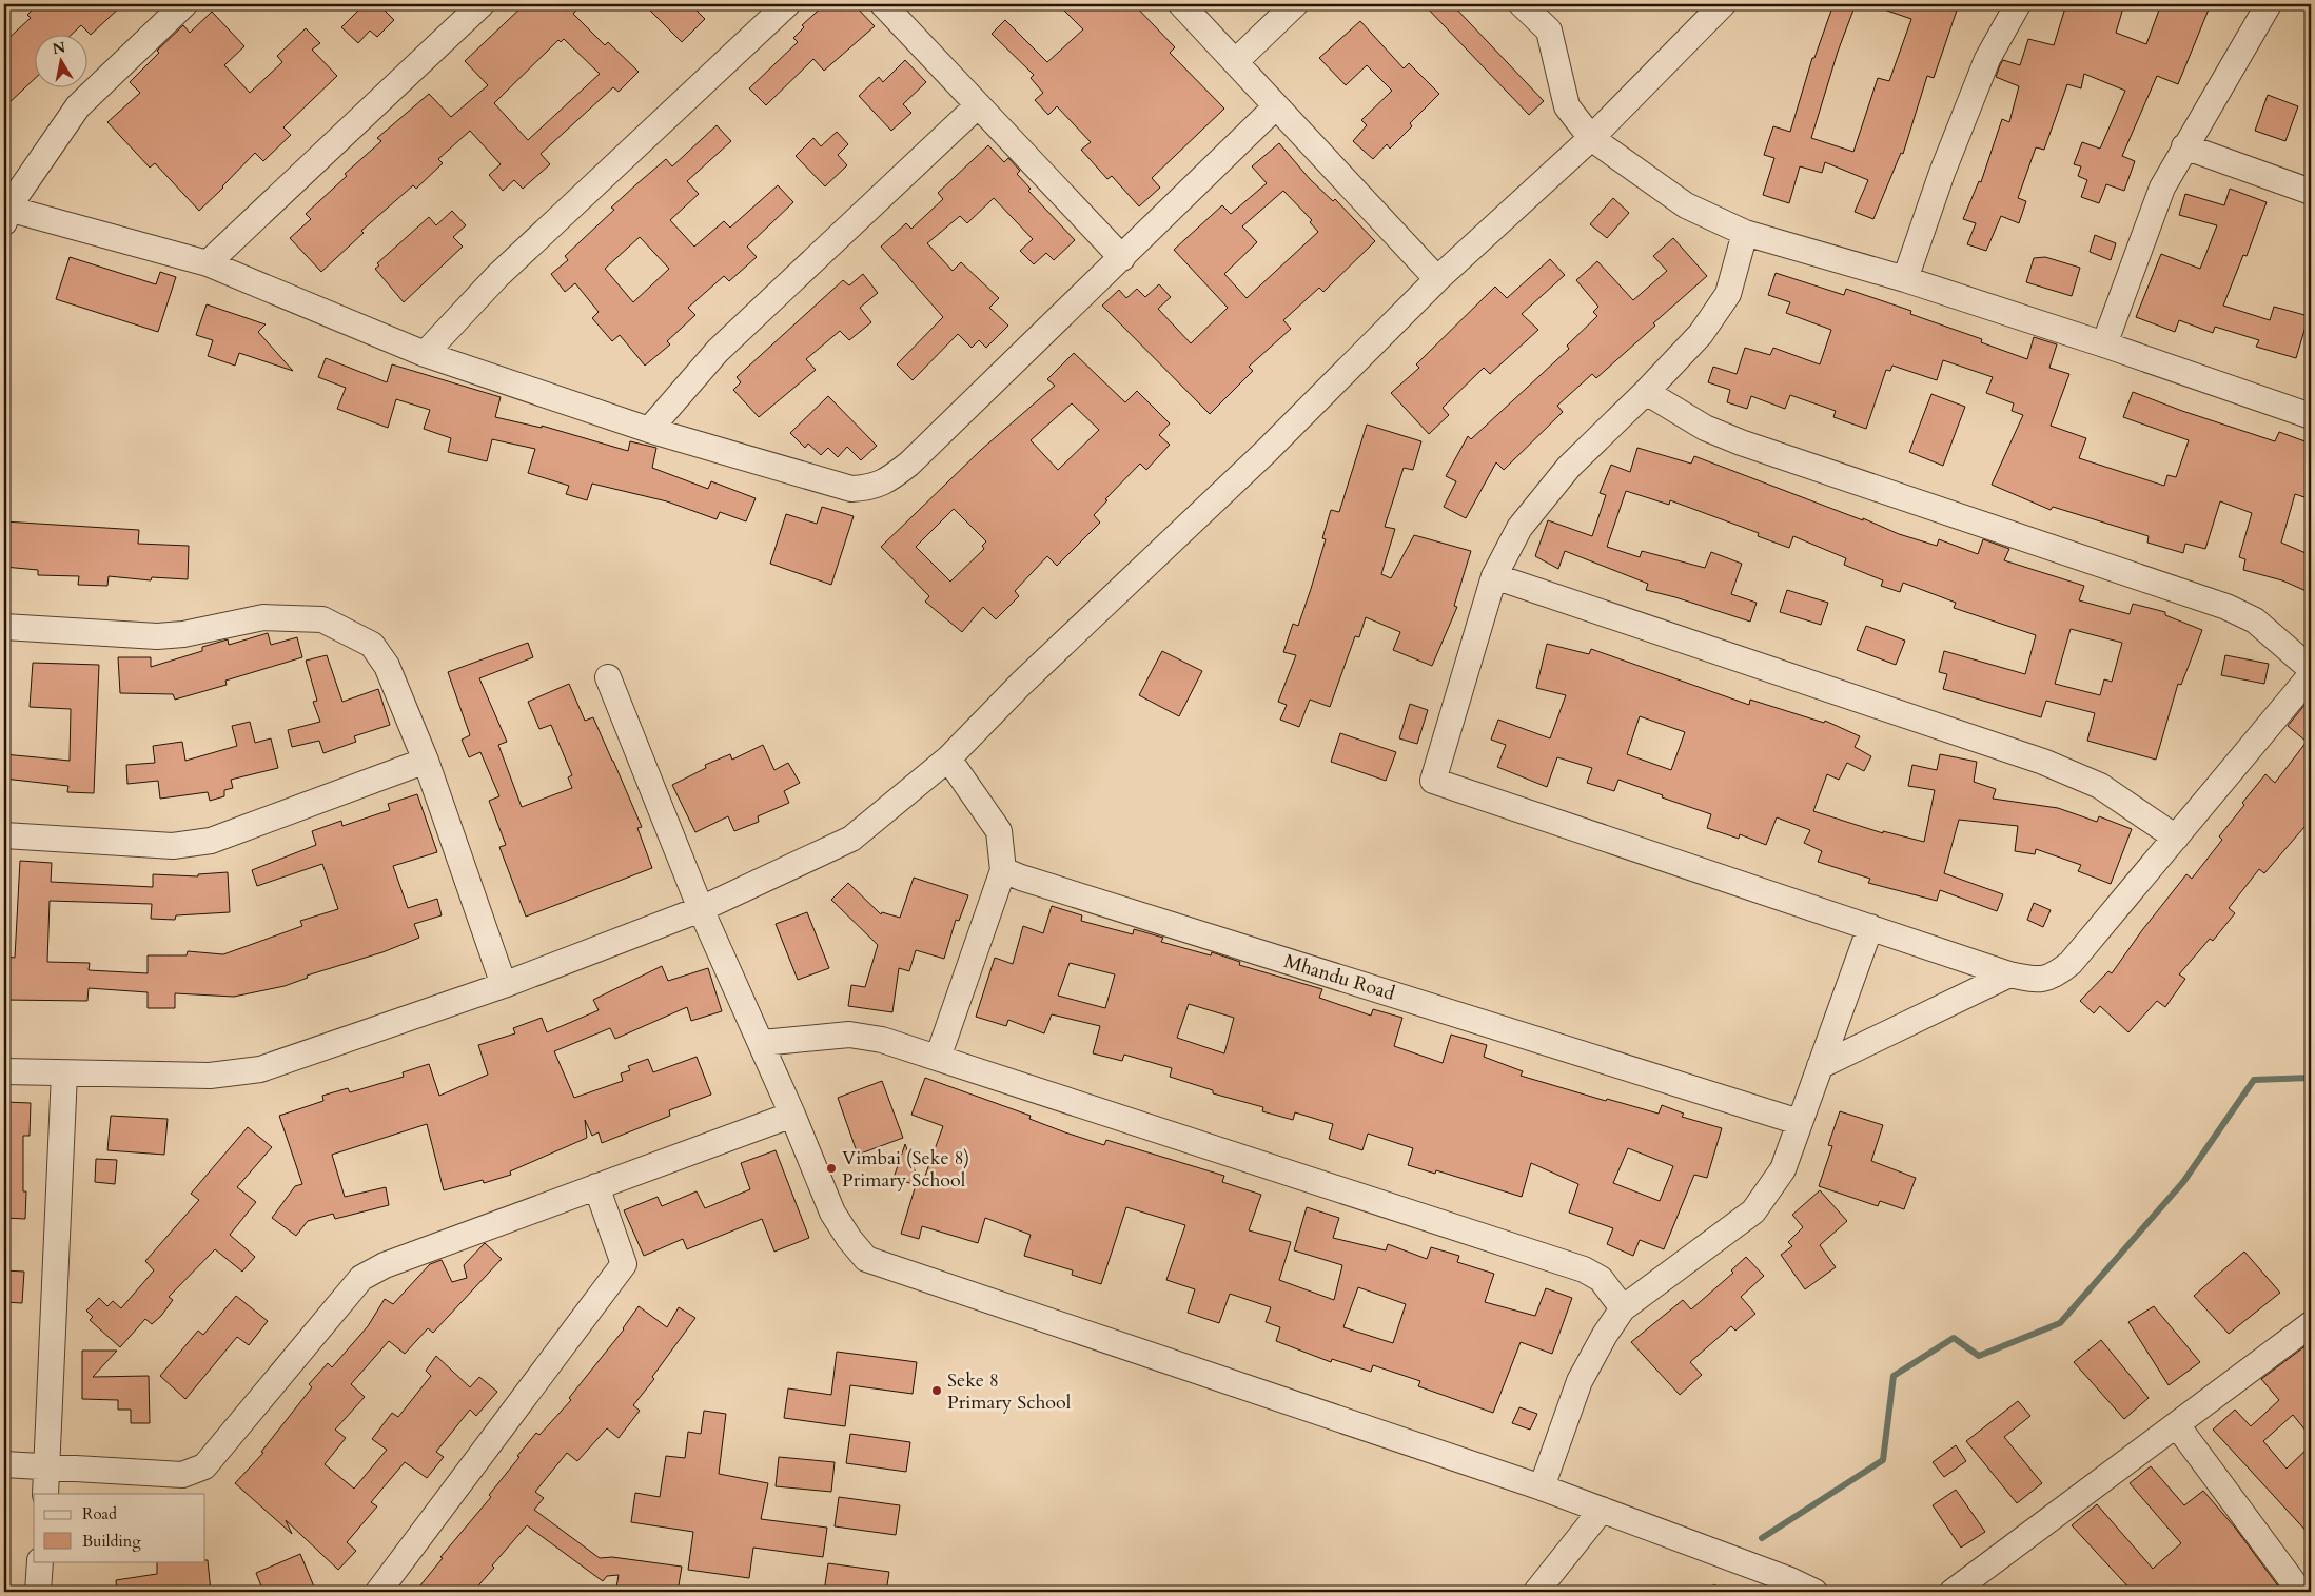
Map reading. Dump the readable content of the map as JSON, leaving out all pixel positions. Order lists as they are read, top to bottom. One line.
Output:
{"streets":{"street":["Mhandu Road"]},"places":["Vimbai (Seke 8) Primary School","Seke 8 Primary School"],"legend":["Road","Building"],"north":"top"}
